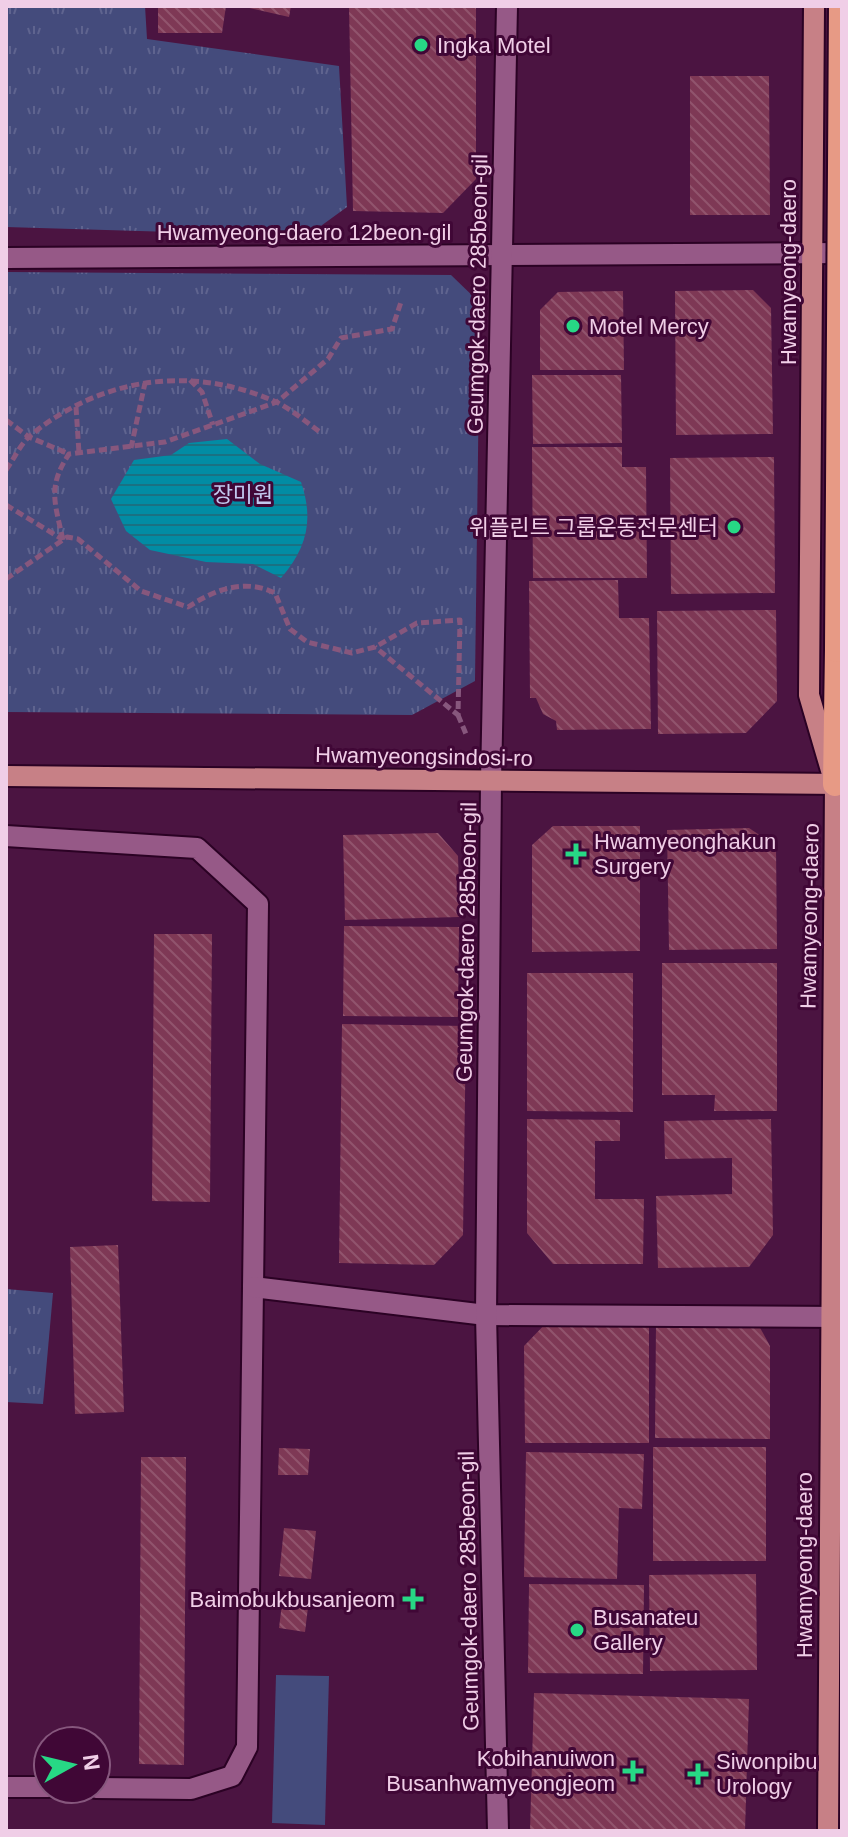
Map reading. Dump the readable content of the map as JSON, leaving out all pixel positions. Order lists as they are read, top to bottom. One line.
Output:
{"streets":{"main road":["Hwamyeong-daero","Hwamyeongsindosi-ro"],"street":["Hwamyeong-daero 12beon-gil","Geumgok-daero 285beon-gil"]},"crossings":[["Hwamyeong-daero 12beon-gil","Hwamyeong-daero"],["Hwamyeong-daero 12beon-gil","Geumgok-daero 285beon-gil"],["Hwamyeong-daero","Hwamyeongsindosi-ro"],["Geumgok-daero 285beon-gil","Hwamyeongsindosi-ro"]],"parks":["장미원"],"places":{"other":["Ingka Motel","Motel Mercy","위플린트 그룹운동전문센터","Busanateu Gallery"],"health":["Hwamyeonghakun Surgery","Baimobukbusanjeom","Kobihanuiwon Busanhwamyeongjeom","Siwonpibu Urology"]},"north":"right"}
